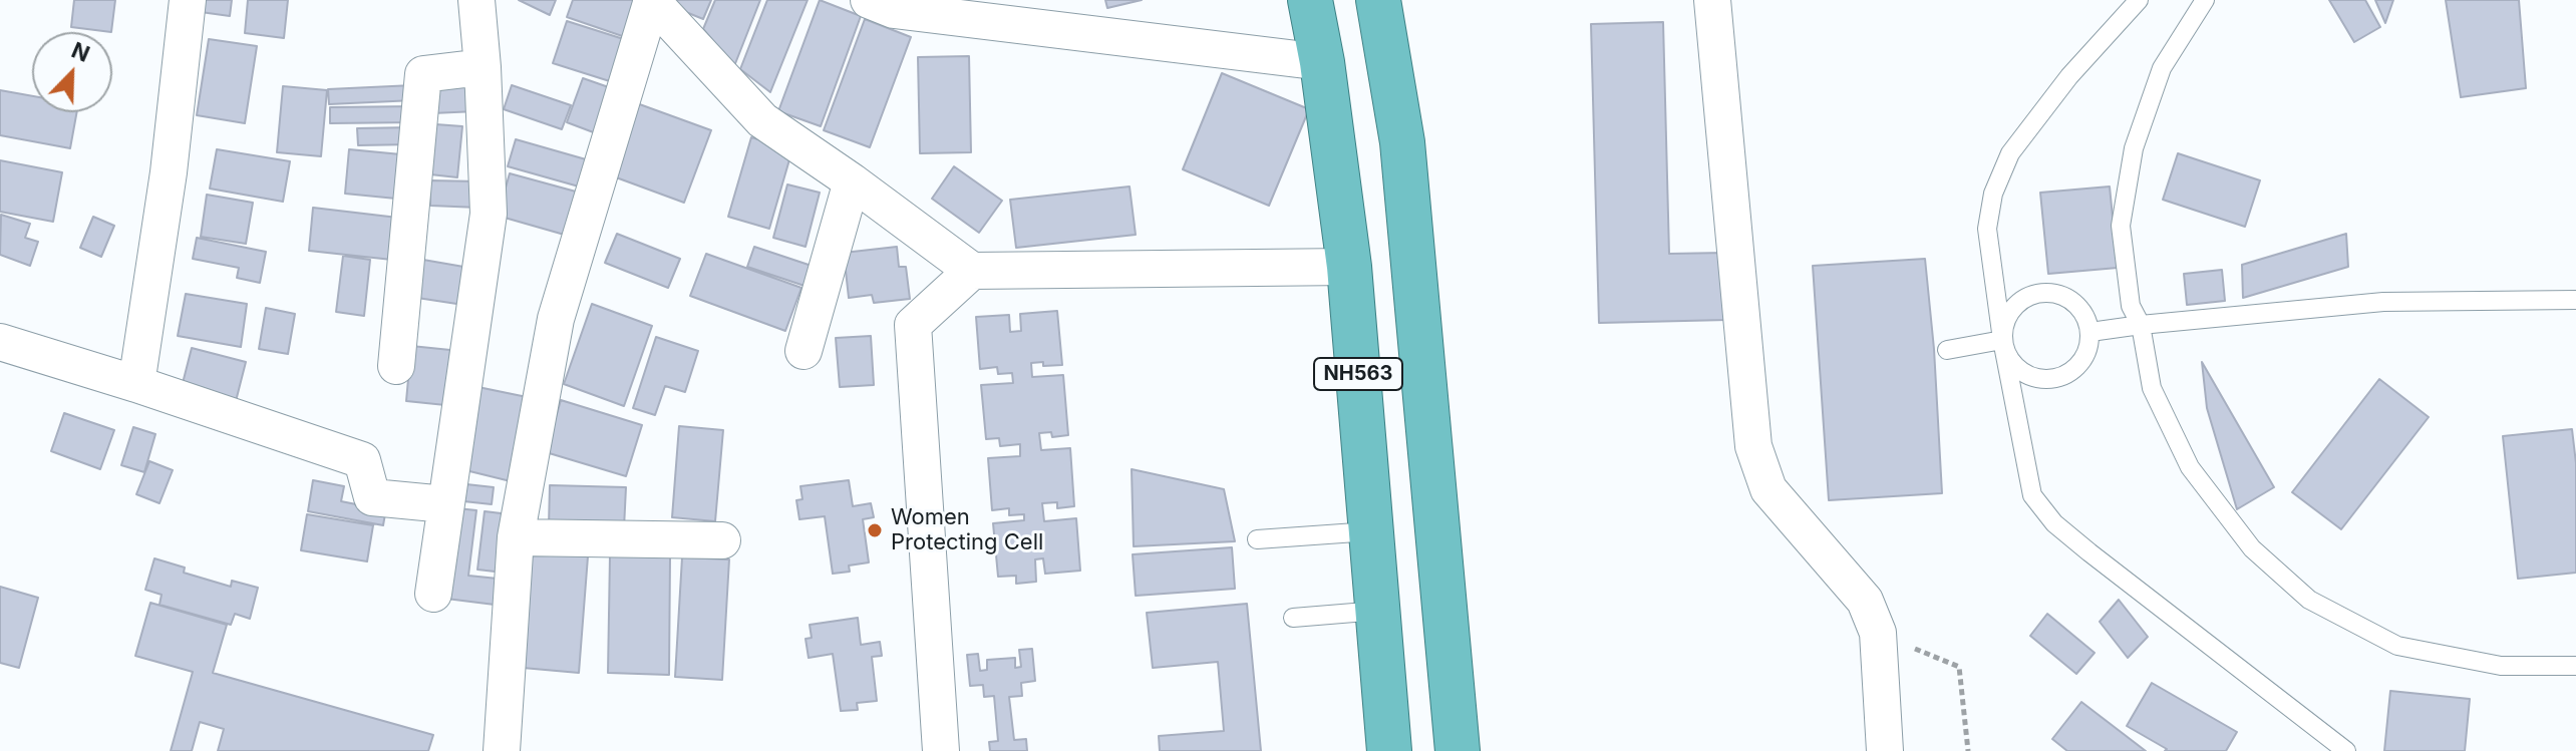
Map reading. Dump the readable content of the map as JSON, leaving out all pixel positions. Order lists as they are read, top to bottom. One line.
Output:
{"streets":{"highway":["NH563"]},"places":["Women Protecting Cell"],"north":"top right"}
